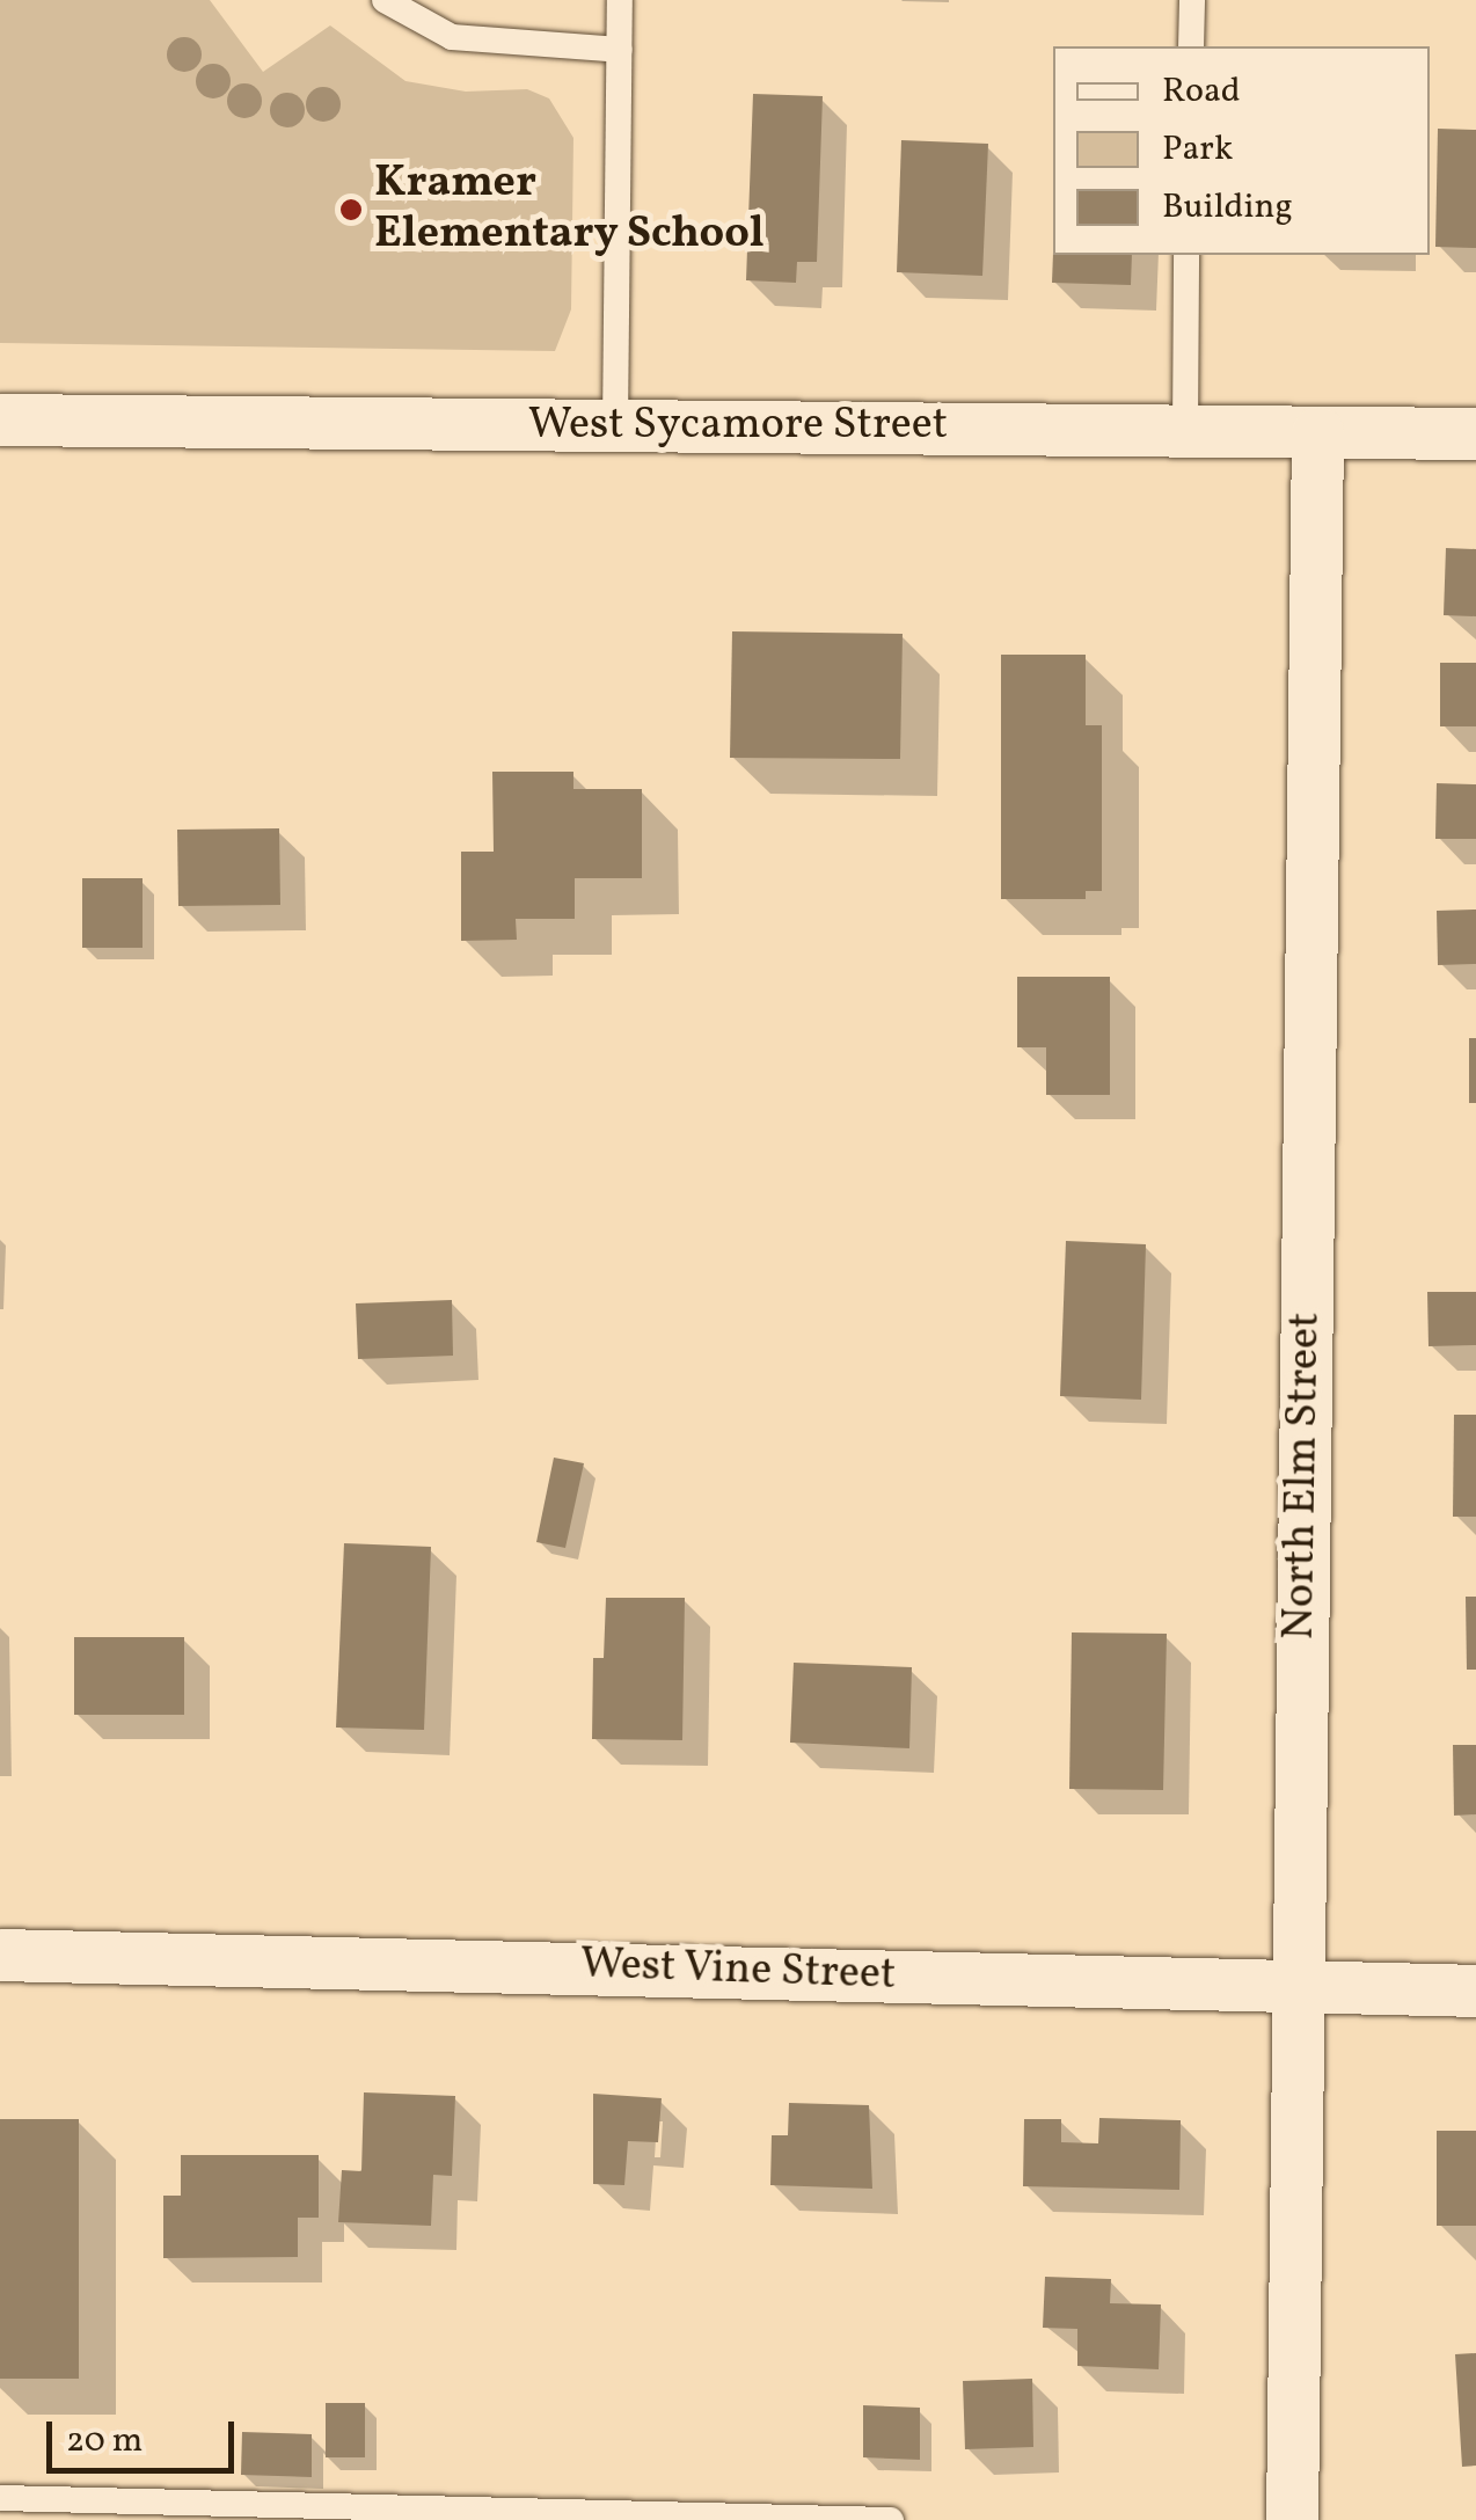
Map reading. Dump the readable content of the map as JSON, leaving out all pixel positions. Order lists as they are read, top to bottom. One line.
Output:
{"streets":{"street":["West Sycamore Street","North Elm Street","West Vine Street"]},"crossings":[["West Sycamore Street","North Elm Street"],["North Elm Street","West Vine Street"]],"places":["Kramer Elementary School"],"legend":["Road","Park","Building"],"scale_bar":"20 m"}
